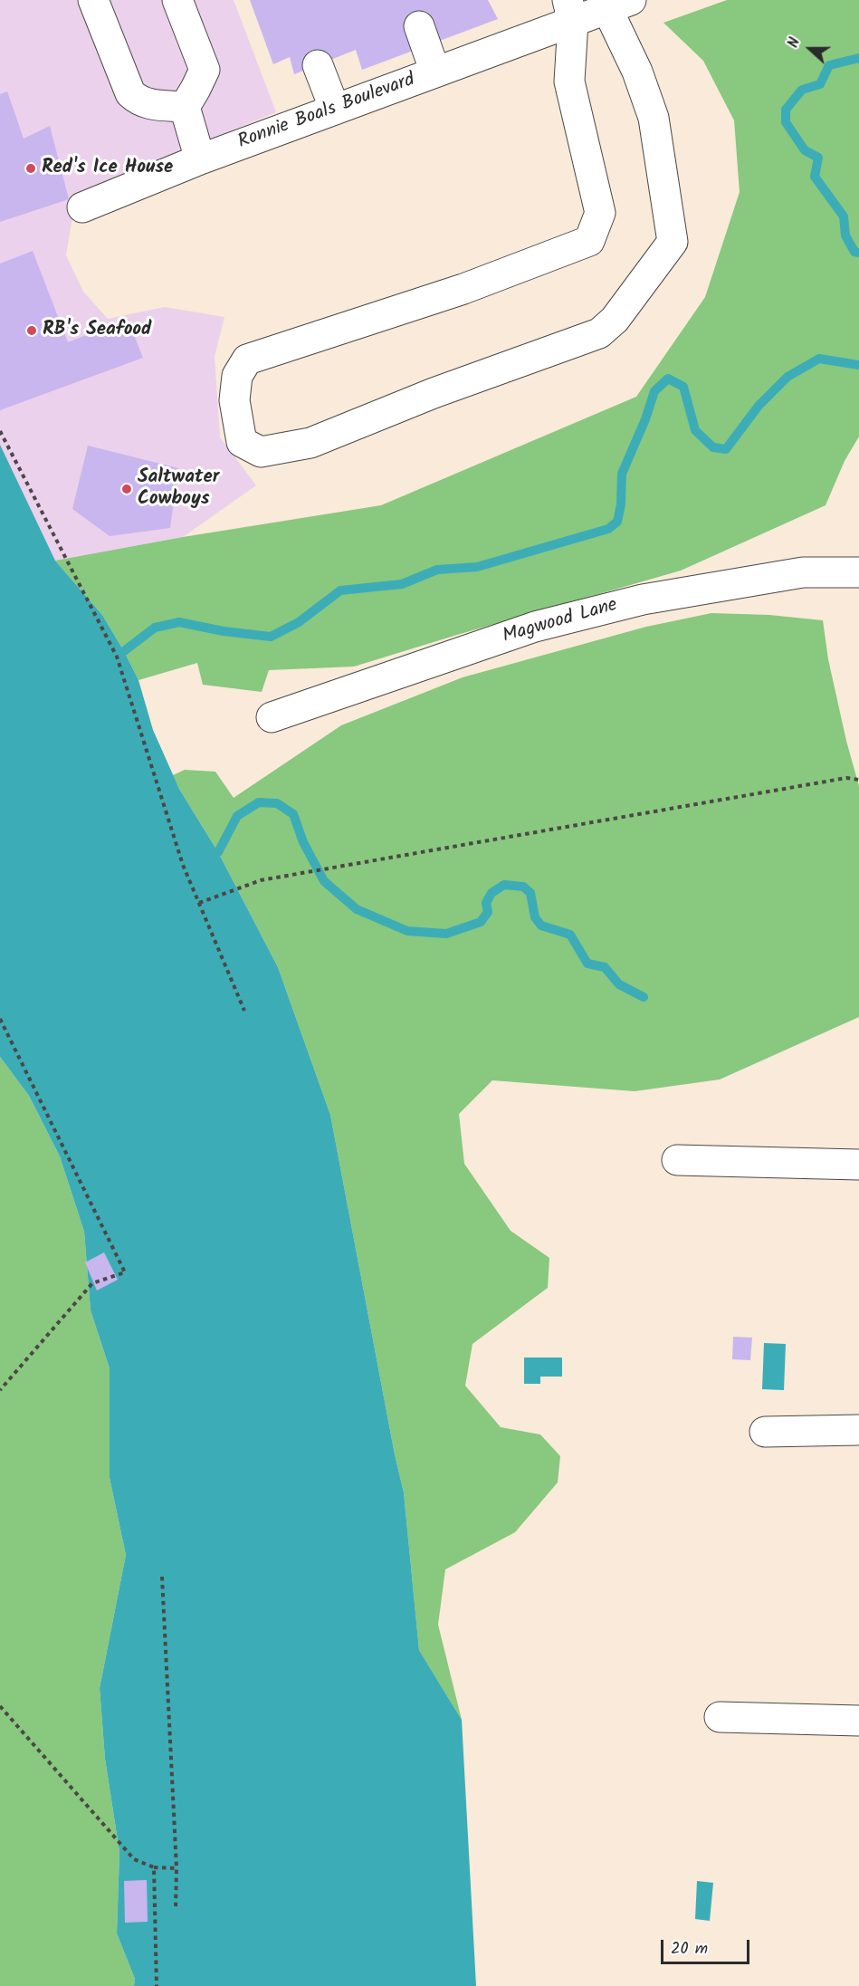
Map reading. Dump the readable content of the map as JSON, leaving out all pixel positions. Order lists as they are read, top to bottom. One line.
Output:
{"streets":{"street":["Ronnie Boals Boulevard","Magwood Lane"]},"places":["Red's Ice House","RB's Seafood","Saltwater Cowboys"],"scale_bar":"20 m","north":"left"}
